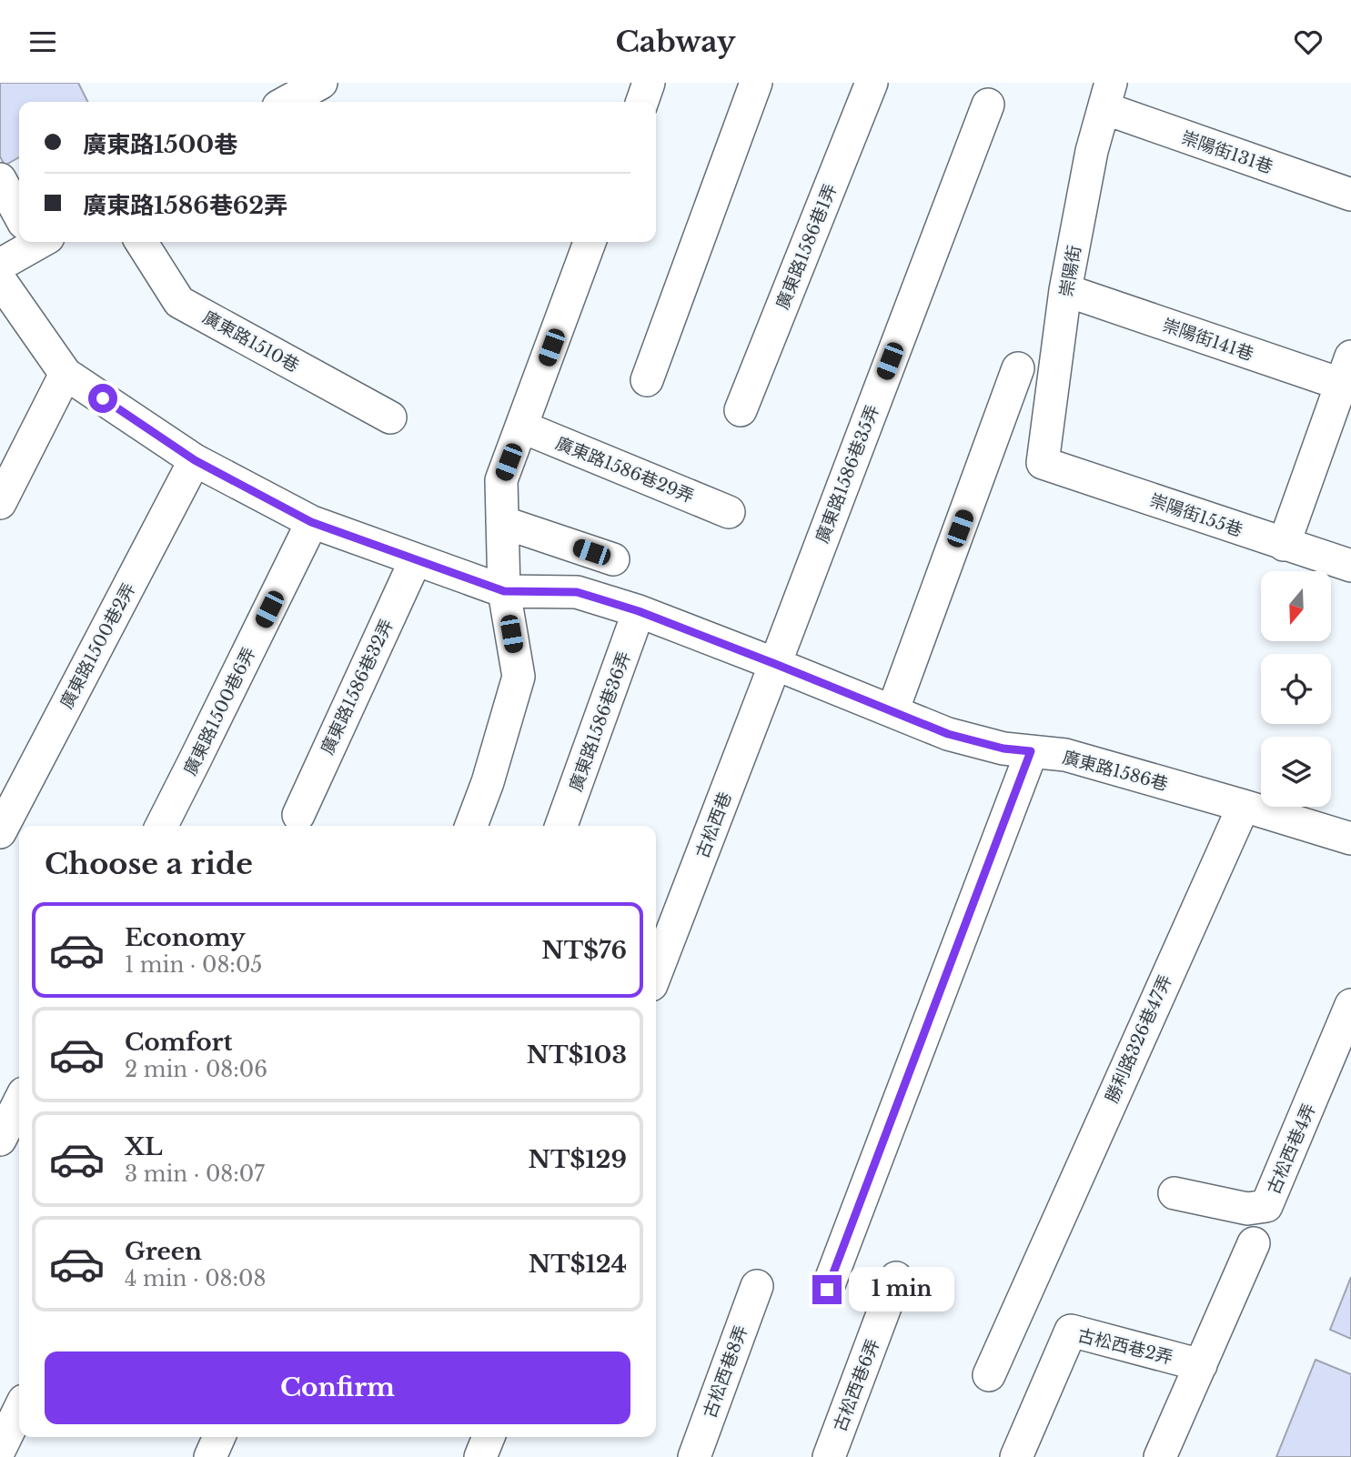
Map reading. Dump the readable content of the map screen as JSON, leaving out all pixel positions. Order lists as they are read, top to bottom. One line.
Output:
{"streets":{"street":["崇陽街131巷","廣東路1586巷1弄","崇陽街","崇陽街141巷","廣東路1510巷","廣東路1586巷29弄","廣東路1586巷35弄","崇陽街155巷","廣東路1500巷2弄","廣東路1586巷32弄","廣東路1500巷6弄","廣東路1586巷36弄","廣東路1586巷","古松西巷","勝利路326巷47弄","古松西巷4弄","古松西巷2弄","古松西巷8弄","古松西巷6弄"]},"crossings":[["崇陽街131巷","崇陽街"],["崇陽街","崇陽街141巷"],["崇陽街","崇陽街155巷"],["廣東路1586巷35弄","廣東路1586巷"],["廣東路1586巷35弄","古松西巷"],["廣東路1500巷2弄","廣東路1586巷"],["廣東路1586巷32弄","廣東路1586巷"],["廣東路1500巷6弄","廣東路1586巷"],["廣東路1586巷36弄","廣東路1586巷"],["廣東路1586巷","古松西巷"],["廣東路1586巷","勝利路326巷47弄"]],"north":"bottom","page":{"header":"Cabway","banner":["廣東路1500巷","廣東路1586巷62弄"],"heading":"Choose a ride","list":[{"name":"Economy","note":"1 min · 08:05","value":"NT$76"},{"name":"Comfort","note":"2 min · 08:06","value":"NT$103"},{"name":"XL","note":"3 min · 08:07","value":"NT$129"},{"name":"Green","note":"4 min · 08:08","value":"NT$124"}],"bubble":"1 min","buttons":"Confirm"}}
